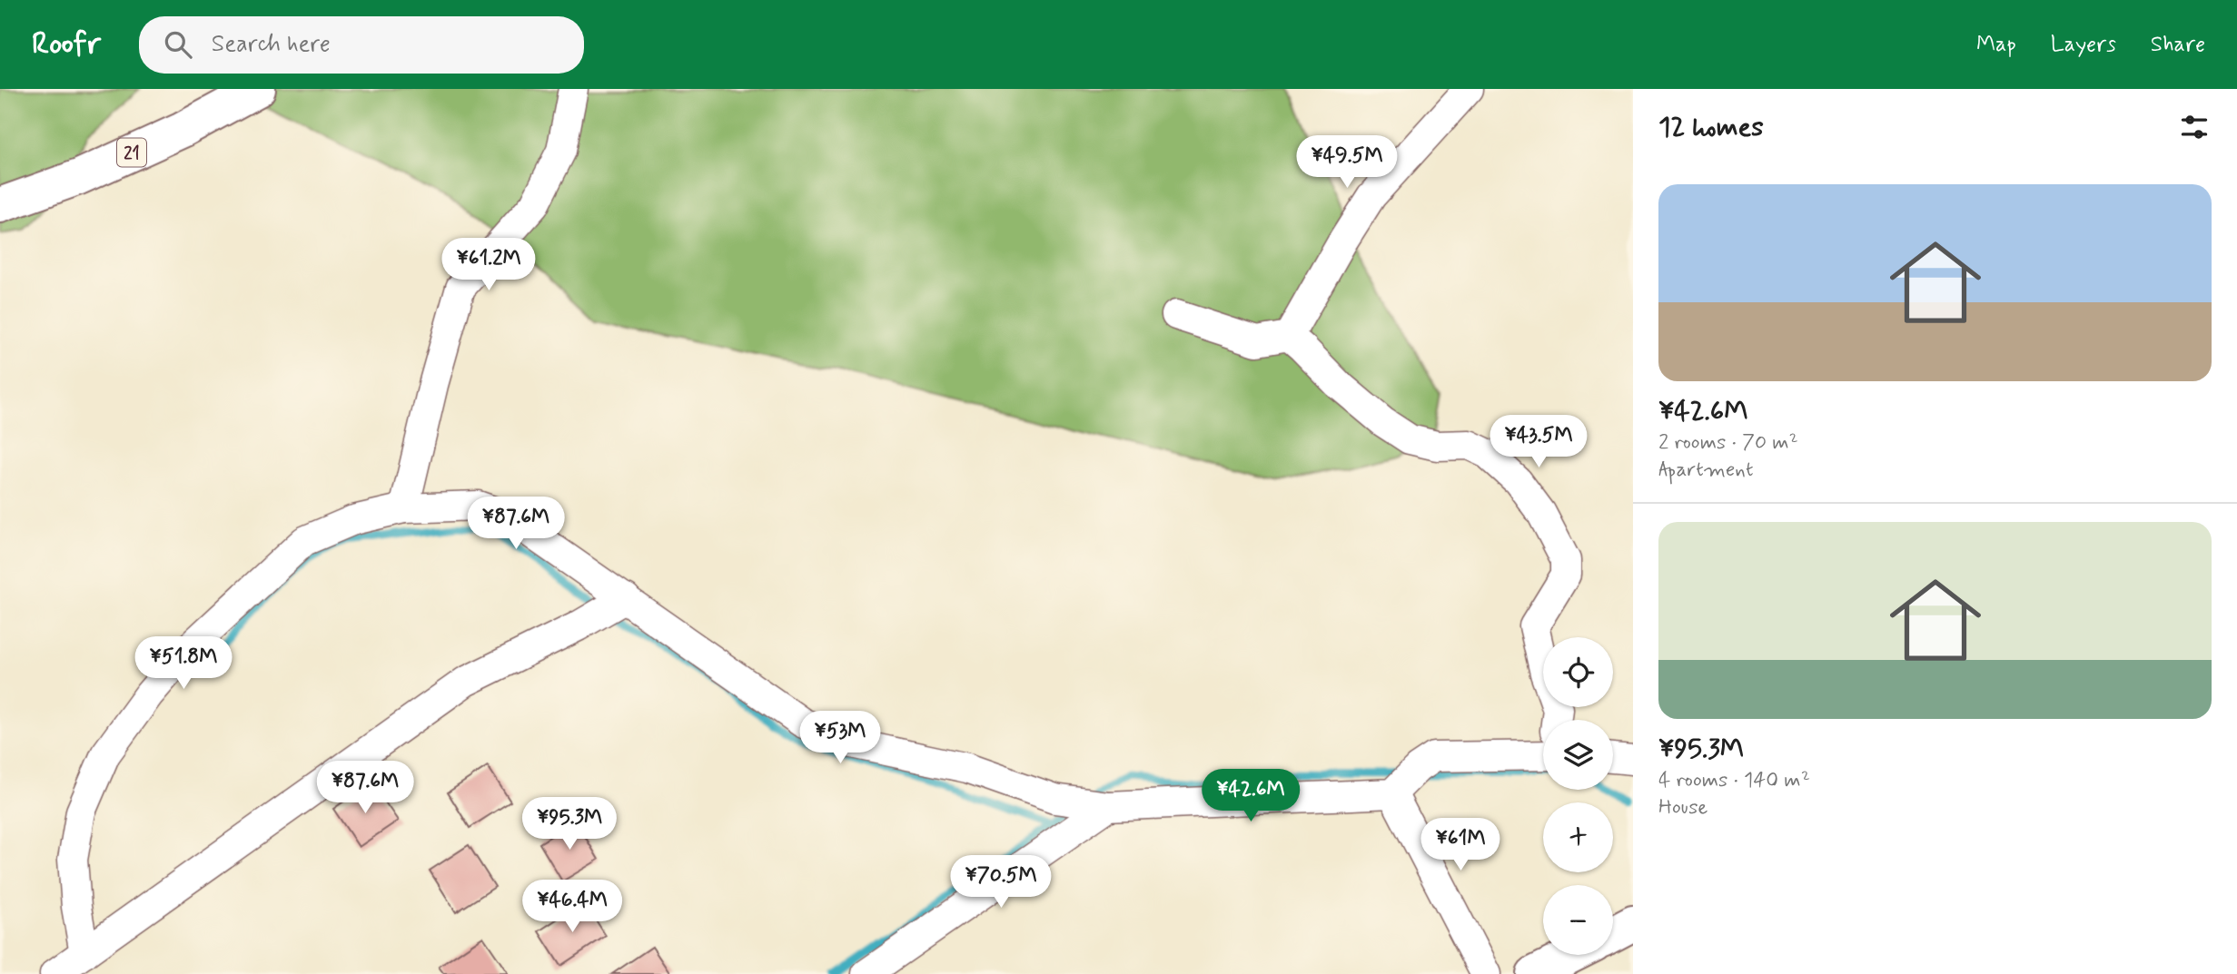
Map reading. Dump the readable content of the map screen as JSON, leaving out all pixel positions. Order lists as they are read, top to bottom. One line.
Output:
{"streets":{"main road":["21"]},"page":{"header":"Roofr","search":"Search here","nav":["Map","Layers","Share"],"heading":"12 homes","price":["¥49.5M","¥61.2M","¥43.5M","¥87.6M","¥51.8M","¥53M","¥87.6M","¥42.6M","¥95.3M","¥61M","¥70.5M","¥46.4M"],"list":[{"name":"¥42.6M","note":"2 rooms · 70 m² · Apartment"},{"name":"¥95.3M","note":"4 rooms · 140 m² · House"}],"map_buttons":["+","−"]}}
